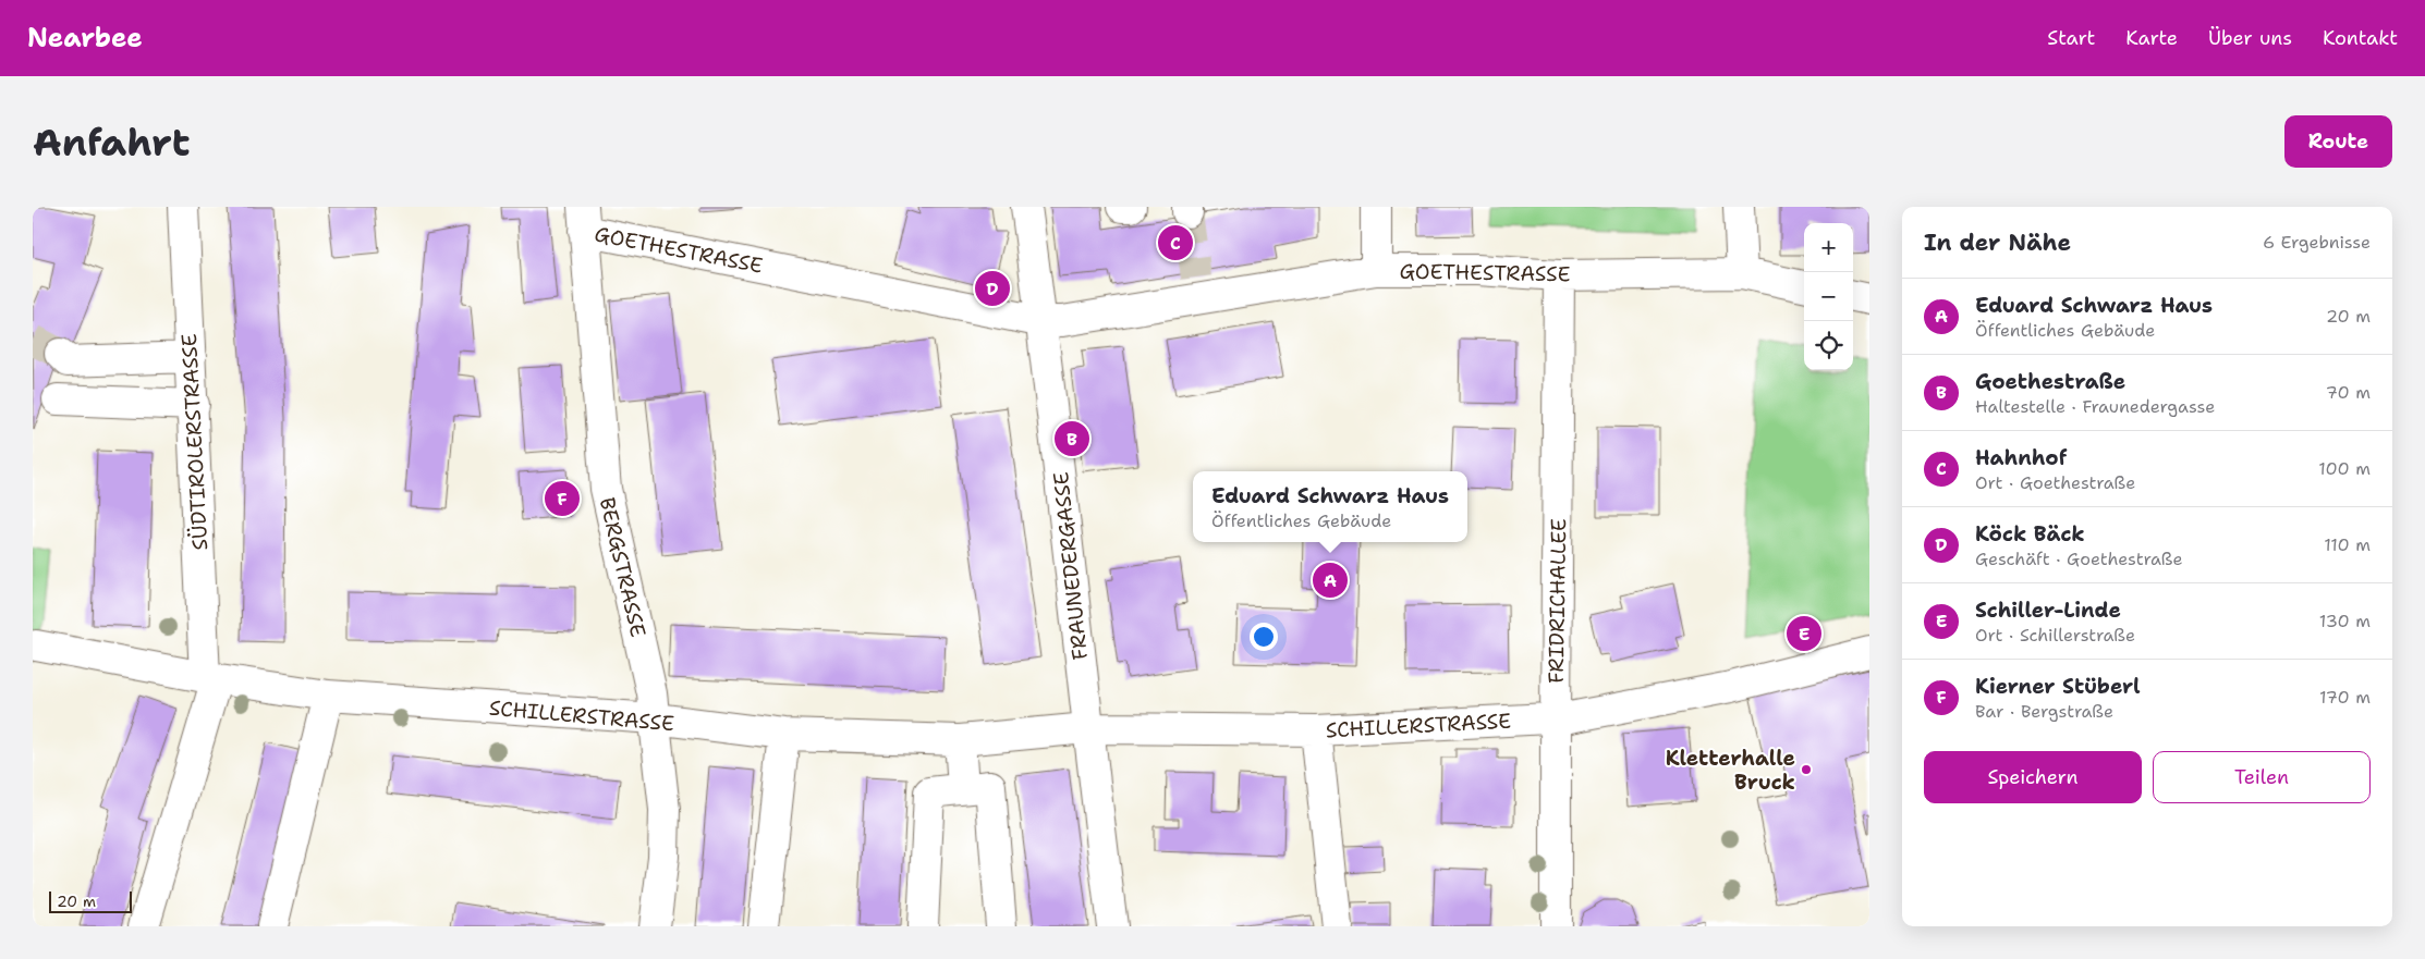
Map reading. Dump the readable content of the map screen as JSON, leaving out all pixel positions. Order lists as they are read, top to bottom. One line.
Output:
{"streets":{"street":["GOETHESTRASSE","SÜDTIROLERSTRASSE","FRAUNEDERGASSE","BERGSTRASSE","FRIDRICHALLEE","SCHILLERSTRASSE"]},"crossings":[["GOETHESTRASSE","FRAUNEDERGASSE"],["GOETHESTRASSE","BERGSTRASSE"],["GOETHESTRASSE","FRIDRICHALLEE"],["SÜDTIROLERSTRASSE","SCHILLERSTRASSE"],["FRAUNEDERGASSE","SCHILLERSTRASSE"],["BERGSTRASSE","SCHILLERSTRASSE"],["FRIDRICHALLEE","SCHILLERSTRASSE"]],"places":["Kletterhalle Bruck"],"scale_bar":"20 m","page":{"header":"Nearbee","nav":["Start","Karte","Über uns","Kontakt"],"buttons":["Route",["Speichern","Teilen"]],"title":"Anfahrt","heading":["In der Nähe","6 Ergebnisse"],"map_buttons":["+","−"],"pins":["C","D","B","F","A","E"],"list":[{"mark":"A","name":"Eduard Schwarz Haus","note":"Öffentliches Gebäude","value":"20 m"},{"mark":"B","name":"Goethestraße","note":"Haltestelle · Fraunedergasse","value":"70 m"},{"mark":"C","name":"Hahnhof","note":"Ort · Goethestraße","value":"100 m"},{"mark":"D","name":"Köck Bäck","note":"Geschäft · Goethestraße","value":"110 m"},{"mark":"E","name":"Schiller-Linde","note":"Ort · Schillerstraße","value":"130 m"},{"mark":"F","name":"Kierner Stüberl","note":"Bar · Bergstraße","value":"170 m"}],"popup":["Eduard Schwarz Haus","Öffentliches Gebäude"],"scale":"20 m"}}
